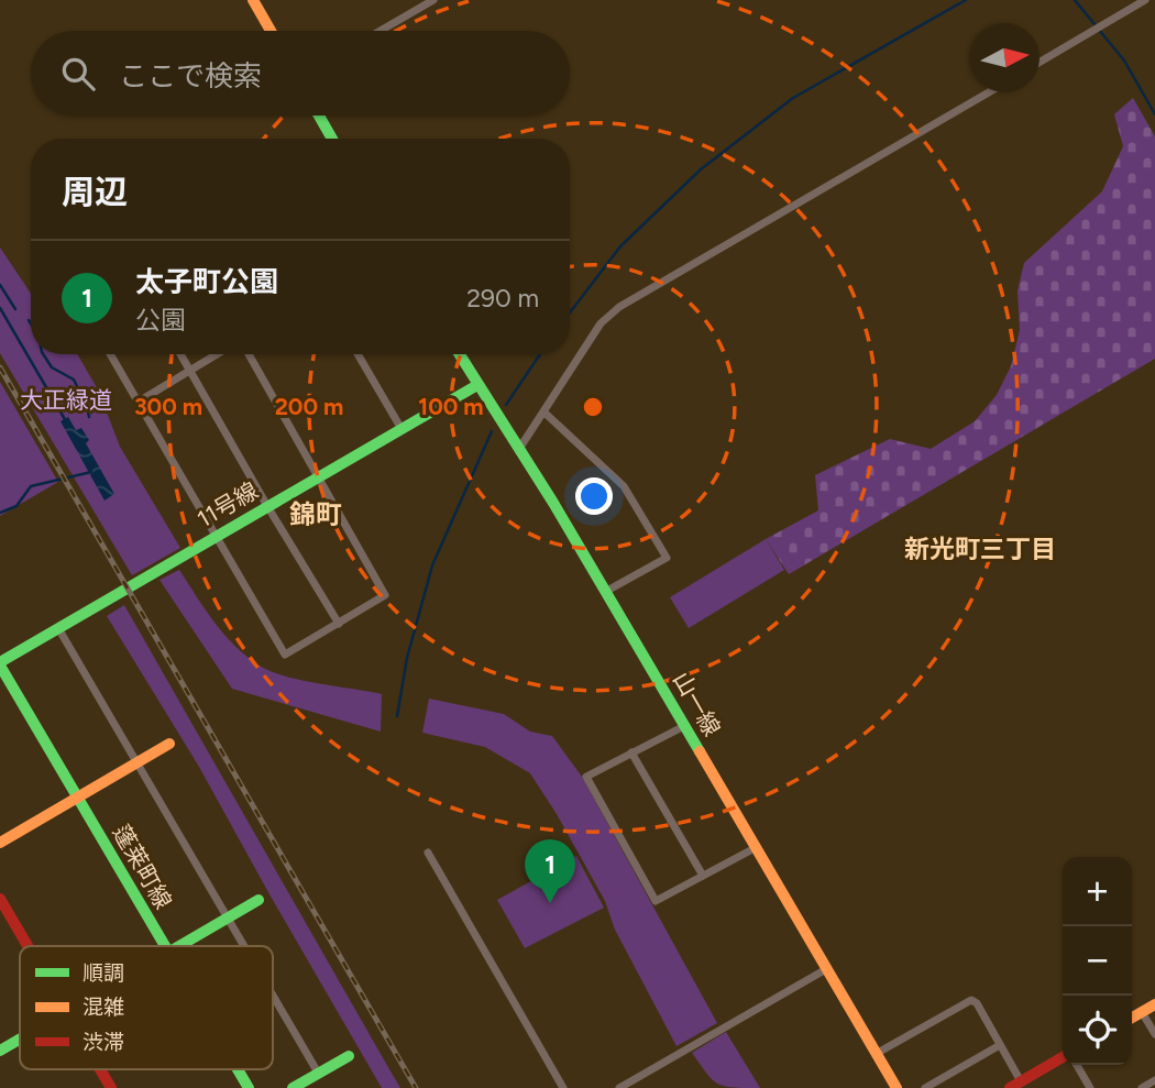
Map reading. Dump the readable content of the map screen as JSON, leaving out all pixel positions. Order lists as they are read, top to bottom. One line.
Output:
{"streets":{"street":["11号線","山一線","蓬莱町線"]},"crossings":[["11号線","山一線"],["11号線","蓬莱町線"]],"districts":["錦町","新光町三丁目"],"parks":["大正緑道"],"legend":["順調","混雑","渋滞"],"north":"right","page":{"search":"ここで検索","heading":"周辺","list":[{"mark":"1","name":"太子町公園","note":"公園","value":"290 m"}],"pins":"1","map_buttons":["+","−"]},"rings":["100 m","300 m","200 m"]}
